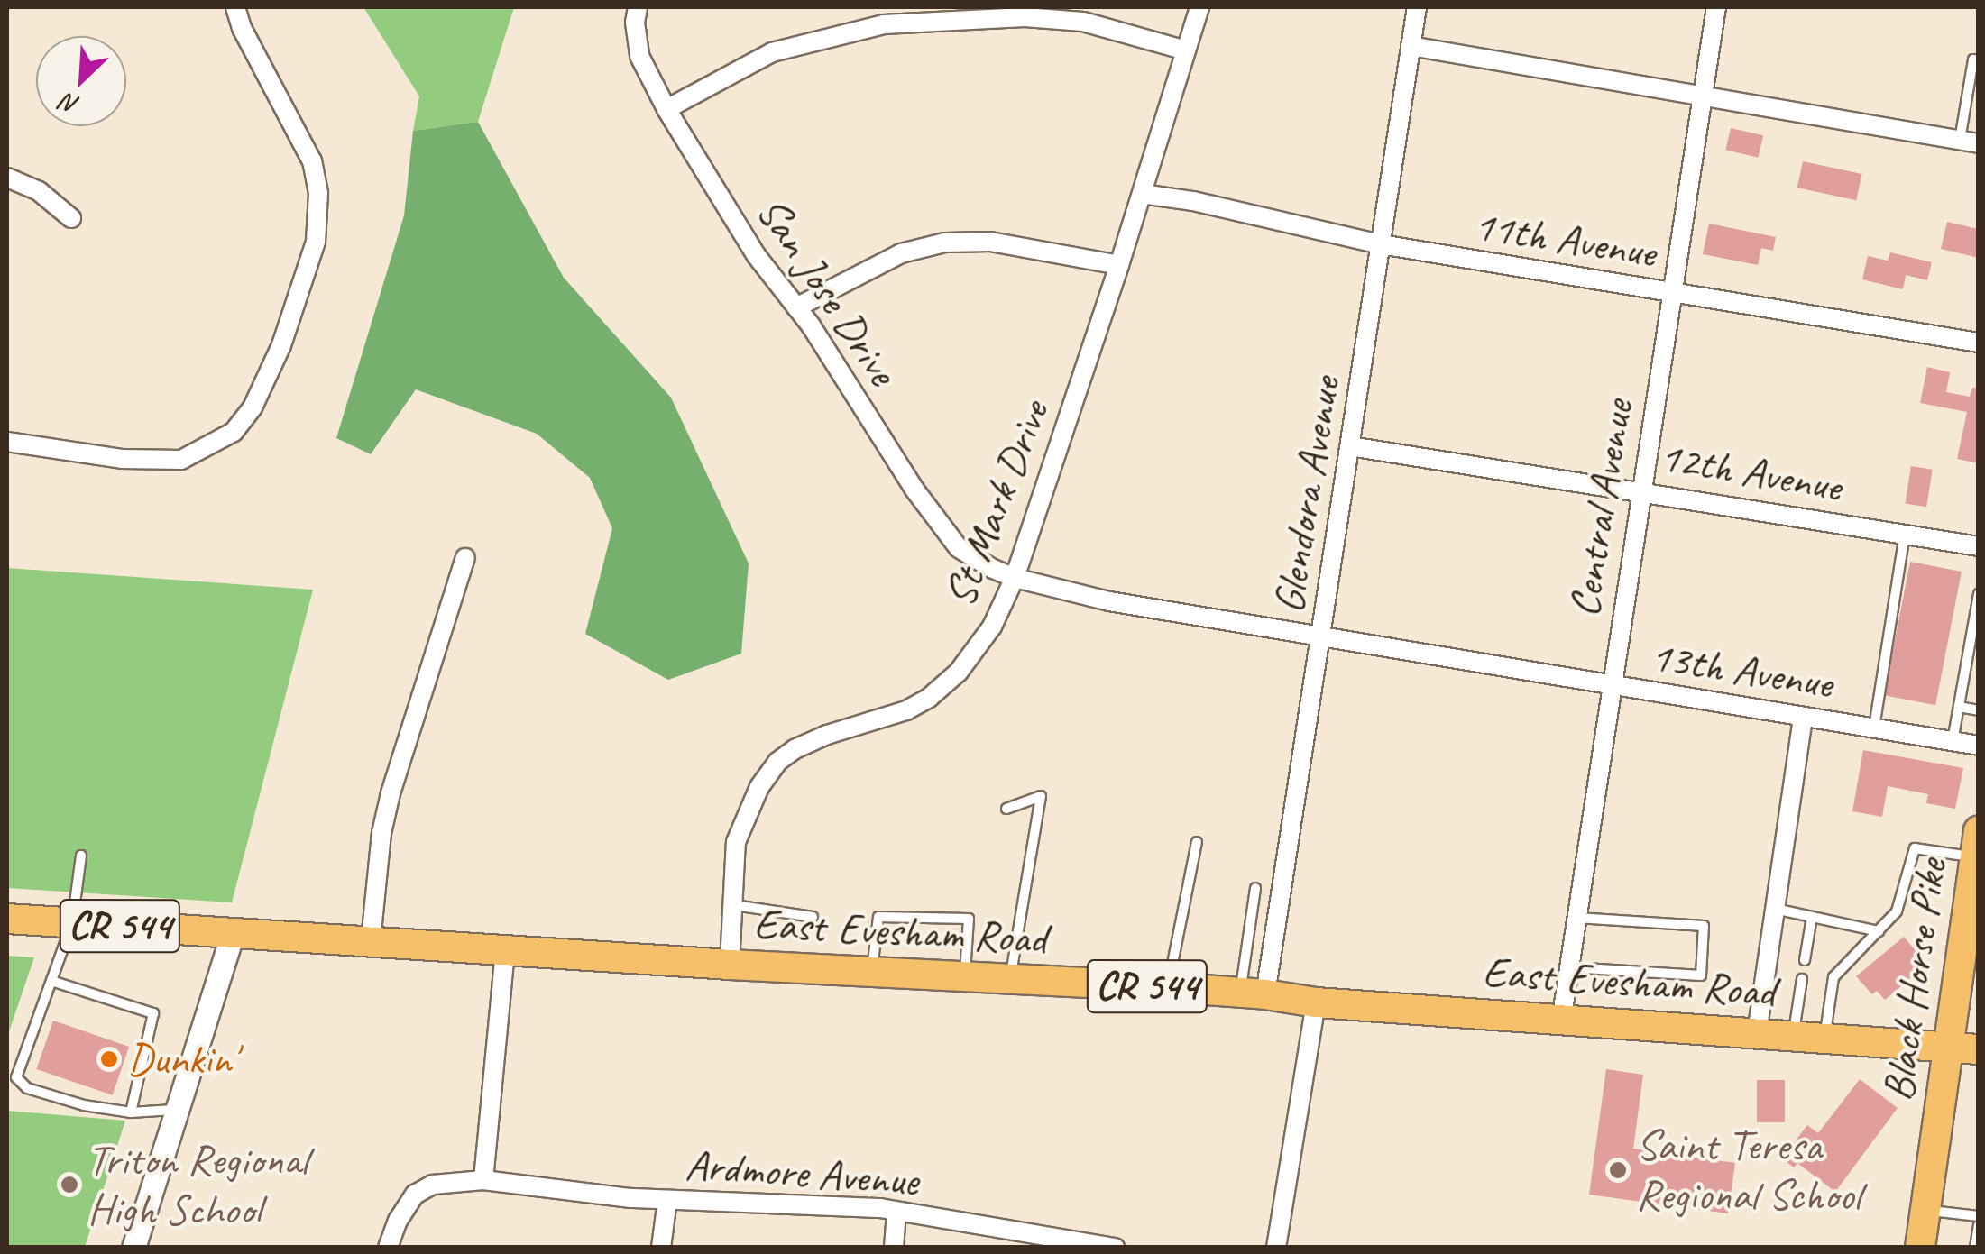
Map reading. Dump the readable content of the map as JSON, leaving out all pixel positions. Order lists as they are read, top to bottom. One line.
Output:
{"streets":{"main road":["CR 544","East Evesham Road","Black Horse Pike"],"street":["11th Avenue","San Jose Drive","12th Avenue","Glendora Avenue","St Mark Drive","Central Avenue","13th Avenue","Ardmore Avenue"]},"crossings":[["11th Avenue","Glendora Avenue"],["11th Avenue","St Mark Drive"],["11th Avenue","Central Avenue"],["San Jose Drive","St Mark Drive"],["San Jose Drive","13th Avenue"],["12th Avenue","Glendora Avenue"],["12th Avenue","Central Avenue"],["Glendora Avenue","13th Avenue"],["Glendora Avenue","East Evesham Road"],["St Mark Drive","13th Avenue"],["St Mark Drive","East Evesham Road"],["Central Avenue","13th Avenue"],["Central Avenue","East Evesham Road"],["East Evesham Road","Black Horse Pike"]],"places":["Dunkin'","Saint Teresa Regional School","Triton Regional High School"],"north":"bottom left"}
